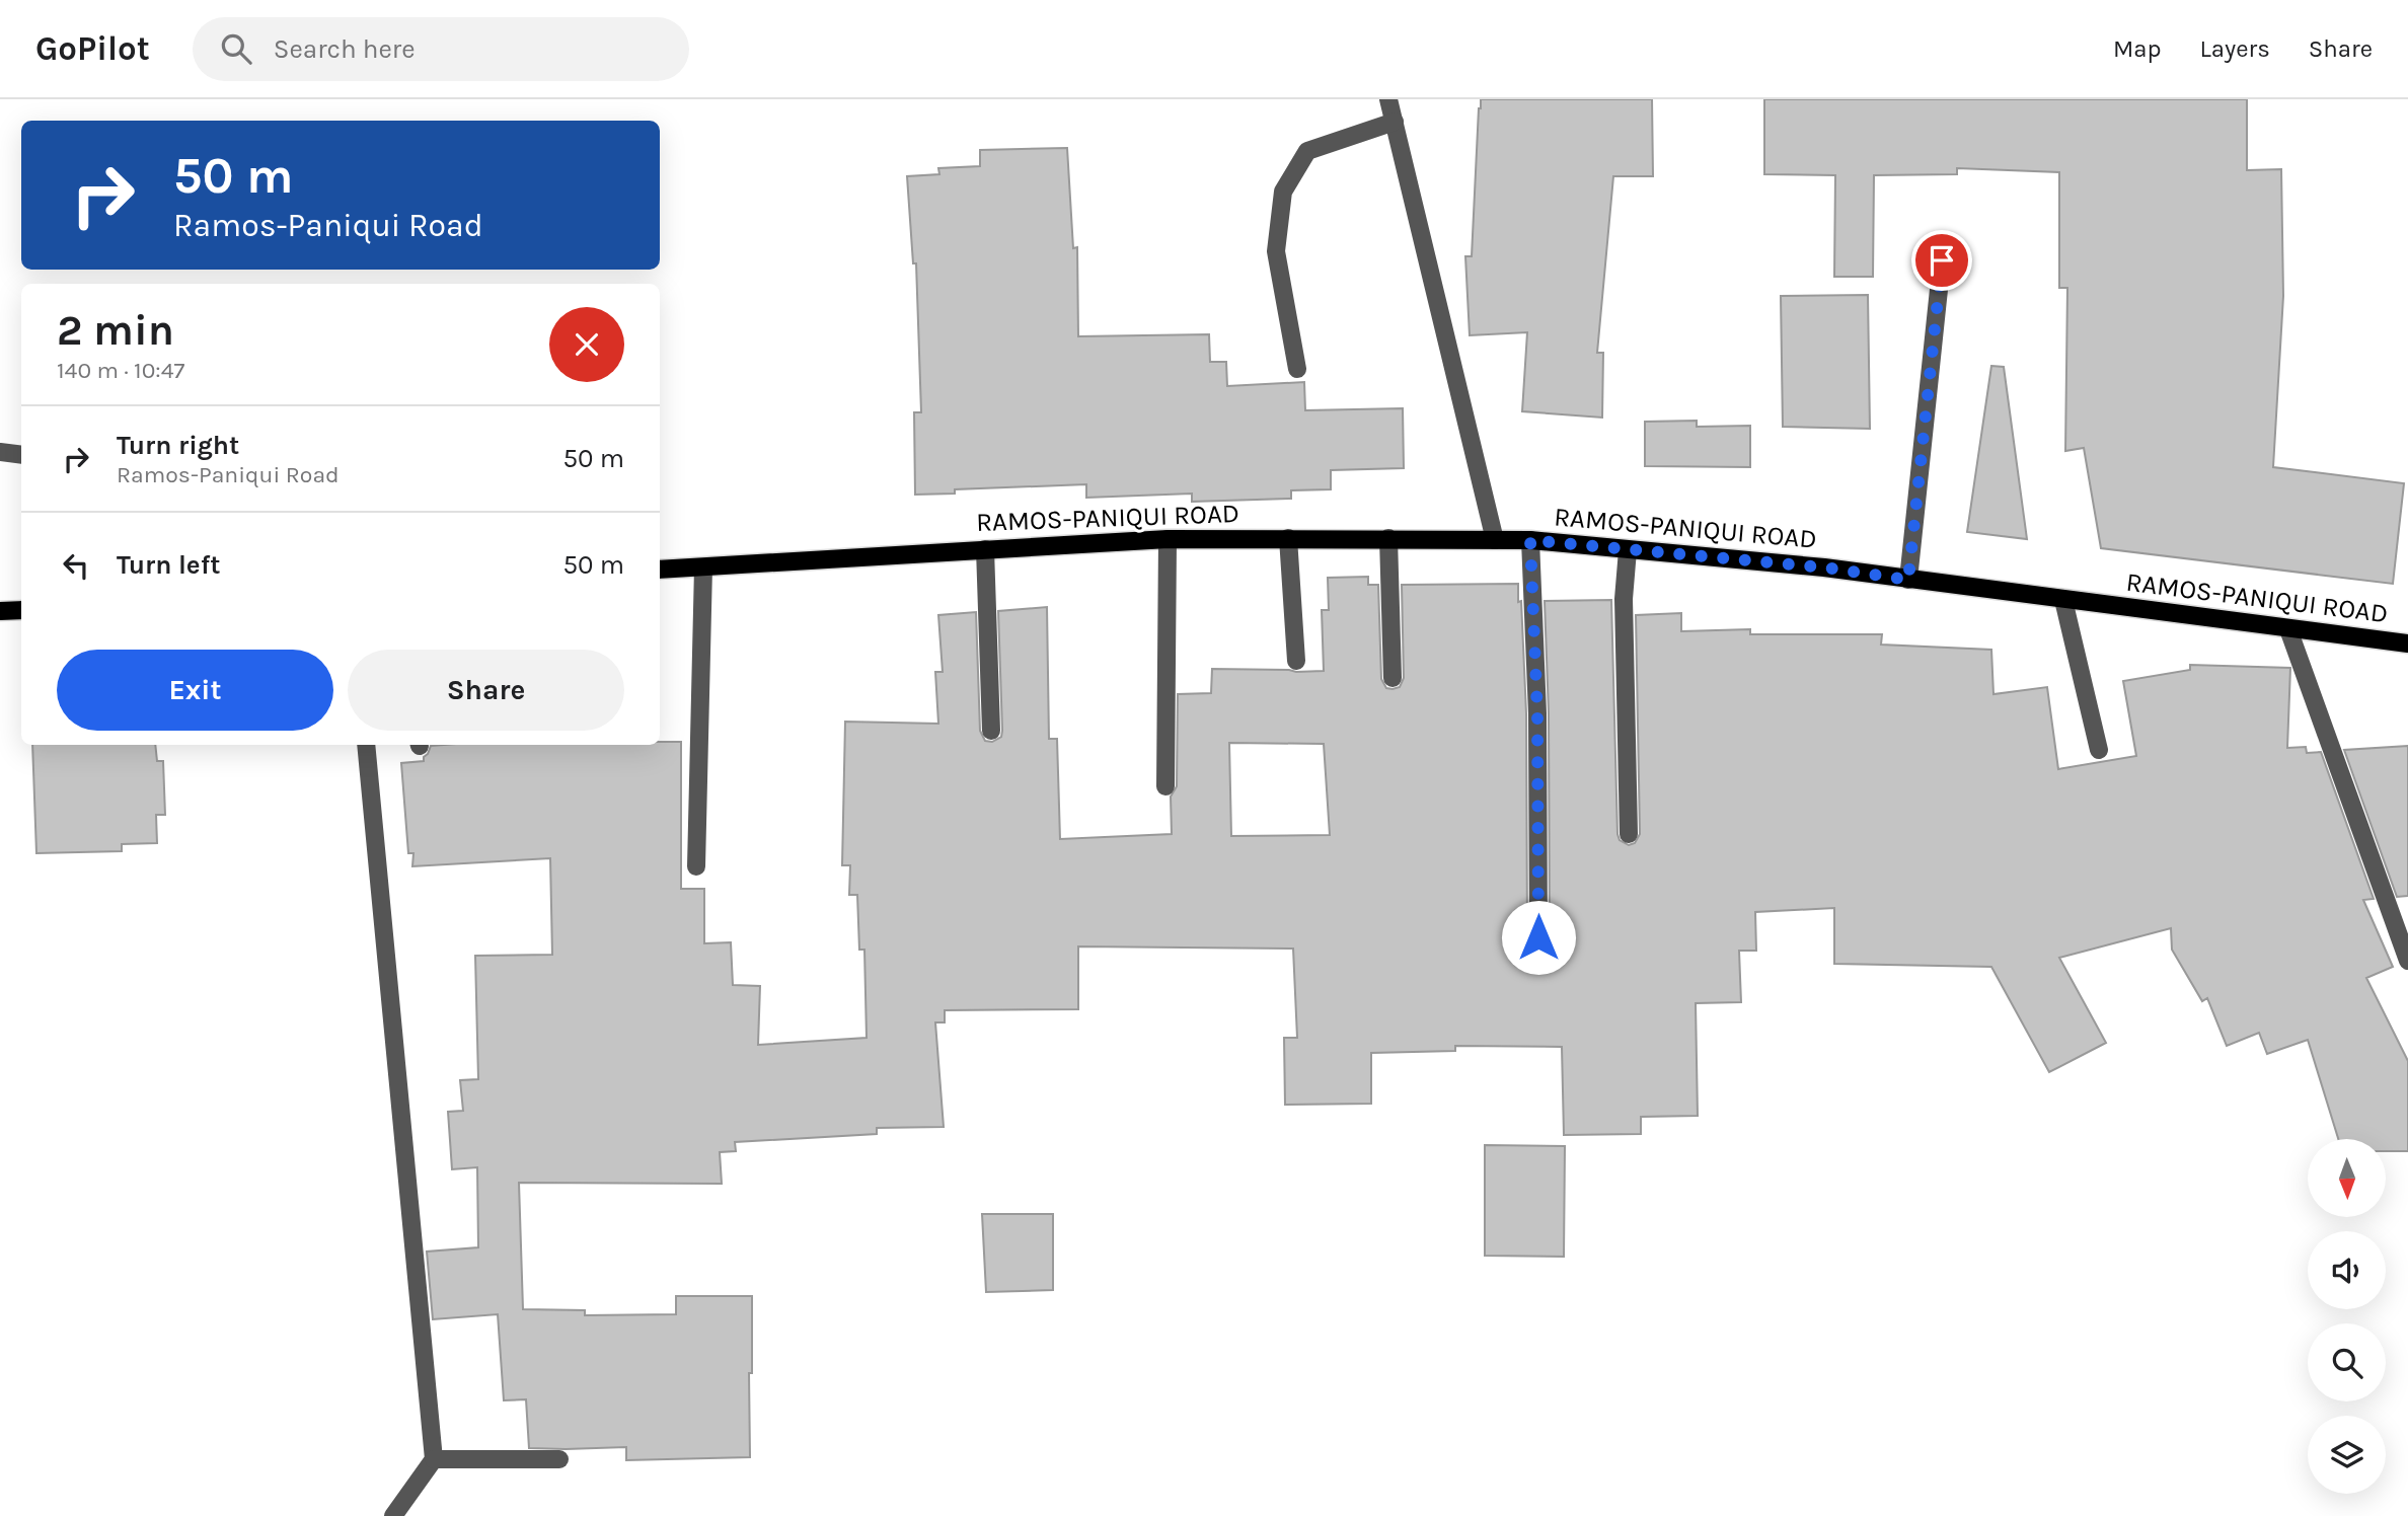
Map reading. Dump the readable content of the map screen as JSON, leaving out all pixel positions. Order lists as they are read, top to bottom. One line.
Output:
{"streets":{"main road":["RAMOS-PANIQUI ROAD"]},"north":"bottom","page":{"header":"GoPilot","search":"Search here","nav":["Map","Layers","Share"],"turn":["50 m","Ramos-Paniqui Road"],"heading":["2 min","140 m · 10:47"],"list":[{"name":"Turn right","note":"Ramos-Paniqui Road","value":"50 m"},{"name":"Turn left","value":"50 m"}],"buttons":["Exit","Share"]}}
